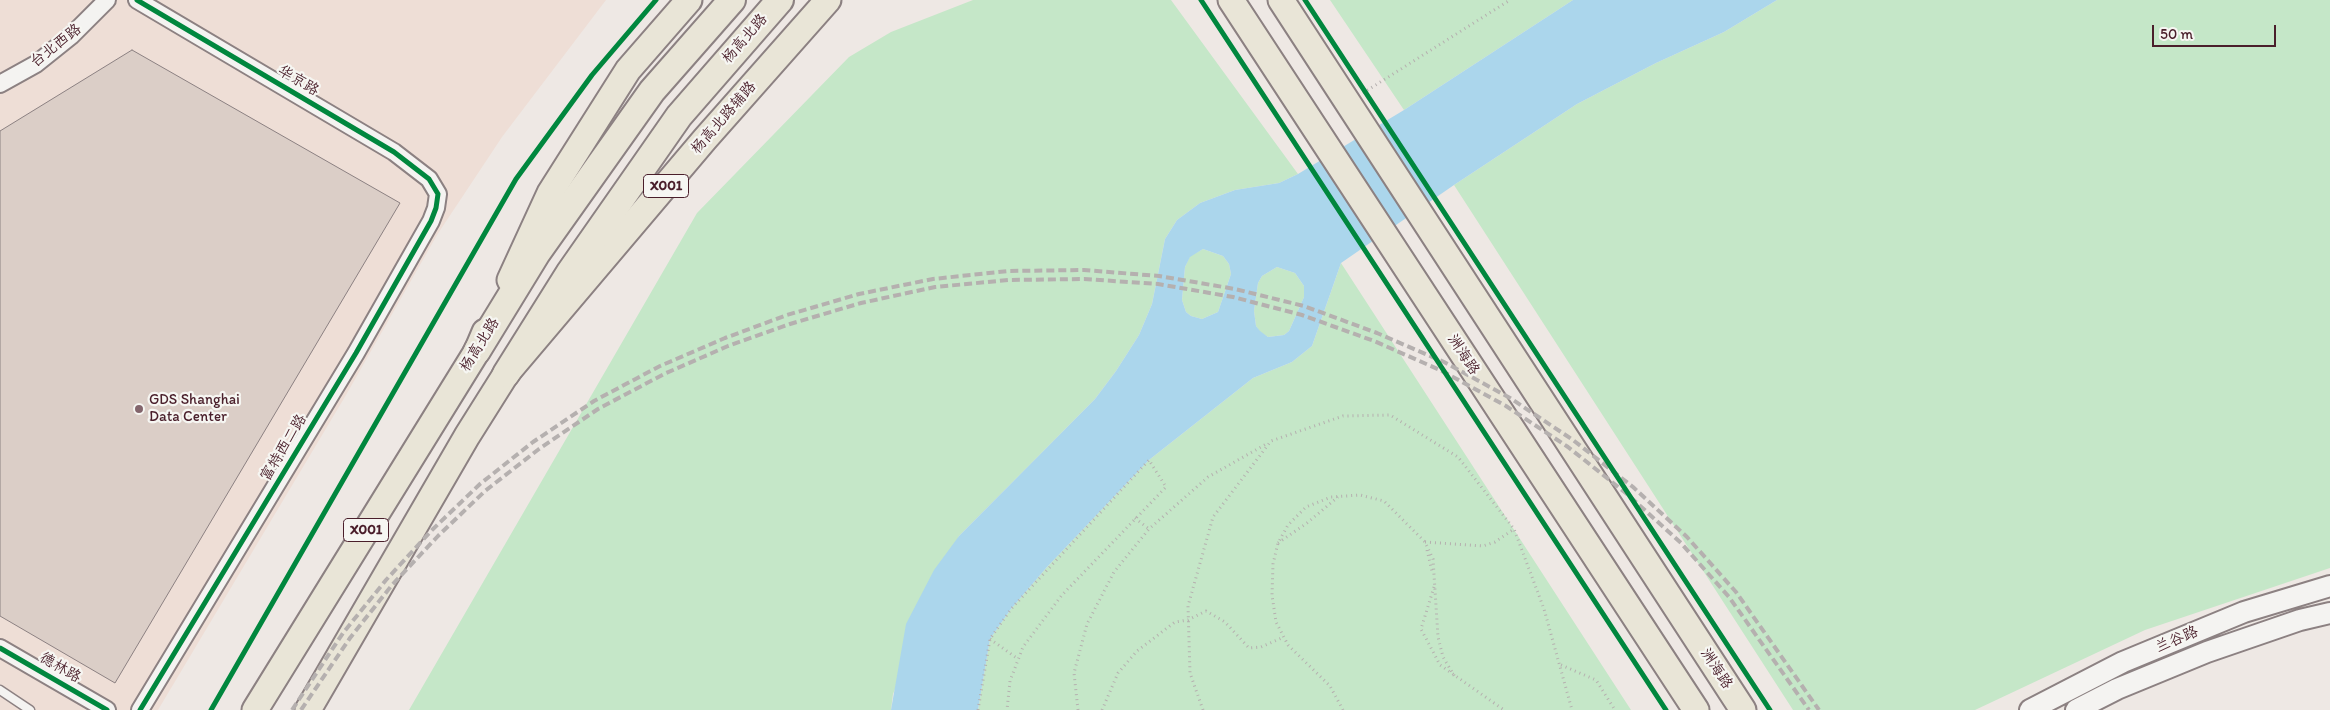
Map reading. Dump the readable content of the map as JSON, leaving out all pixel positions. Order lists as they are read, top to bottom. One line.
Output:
{"streets":{"highway":["杨高北路","X001"],"main road":["杨高北路辅路","洲海路"],"street":["台北西路","华京路","富特西二路","兰谷路","德林路"]},"crossings":[["杨高北路","杨高北路辅路"],["杨高北路","X001"],["华京路","富特西二路"]],"places":["GDS Shanghai Data Center"],"scale_bar":"50 m"}
